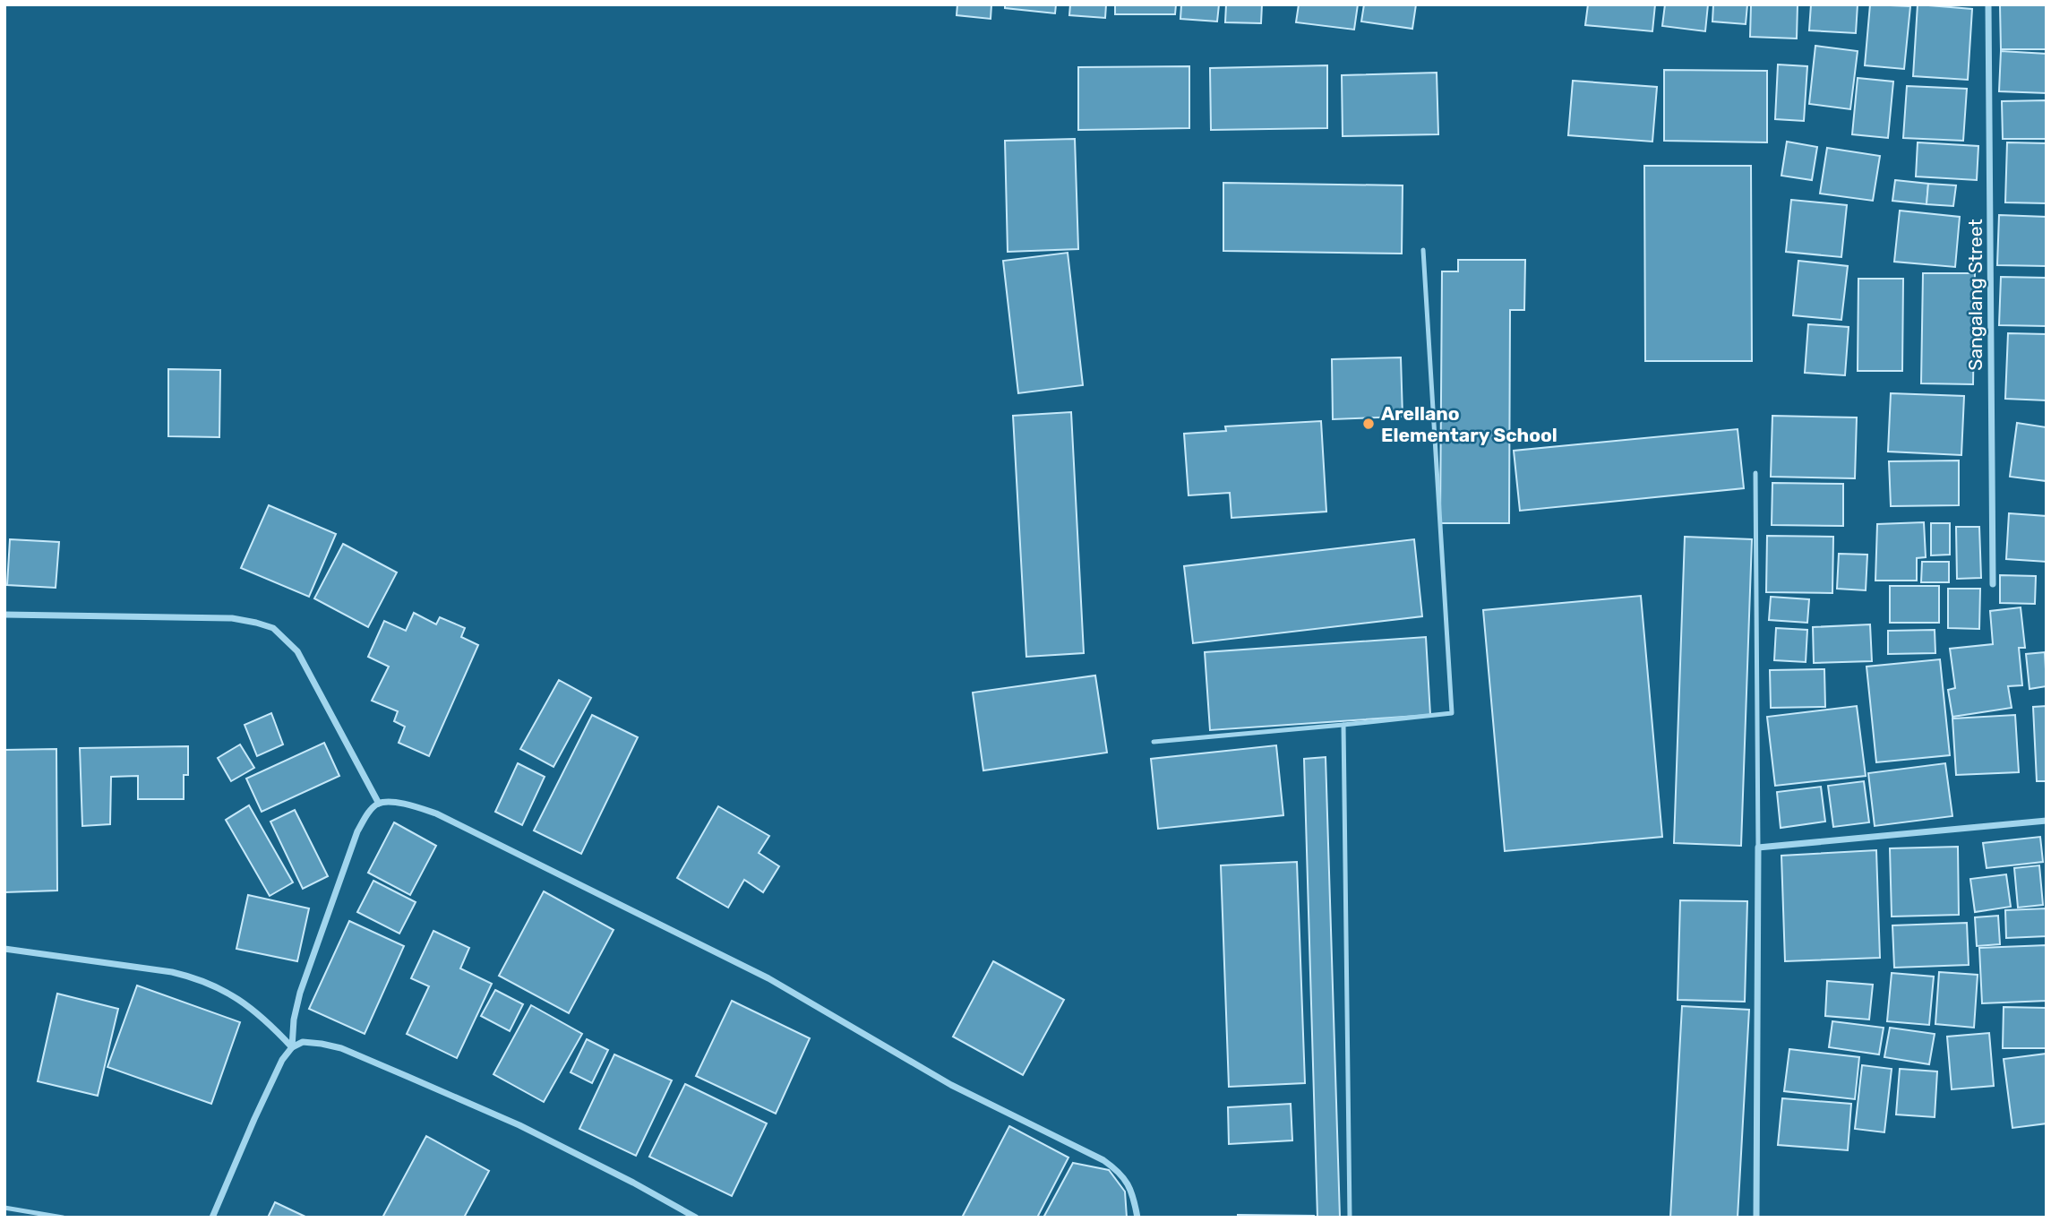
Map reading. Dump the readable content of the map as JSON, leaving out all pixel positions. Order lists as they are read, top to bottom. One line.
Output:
{"streets":{"street":["Sangalang Street"]},"places":["Arellano Elementary School"]}
